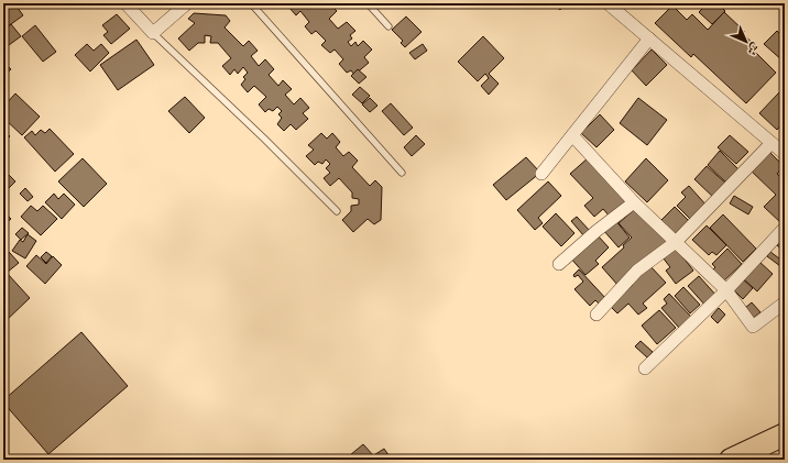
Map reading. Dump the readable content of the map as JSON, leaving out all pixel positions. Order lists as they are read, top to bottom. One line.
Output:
{"north":"bottom right"}
